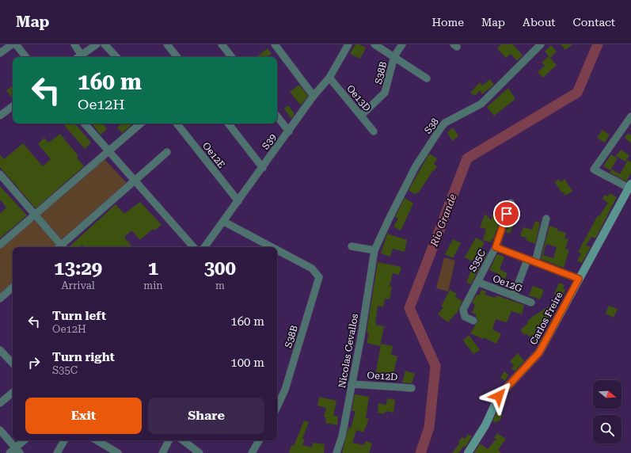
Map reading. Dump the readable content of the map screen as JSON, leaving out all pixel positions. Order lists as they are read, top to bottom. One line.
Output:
{"streets":{"street":["S38B","Oe13D","S38","S39","Oe12E","S35C","Oe12G","Carlos Freire","Nicolas Cevallos","Oe12D"]},"crossings":[["S38B","Oe13D"],["S38B","S39"],["Oe13D","S39"],["S38","Nicolas Cevallos"],["S39","Oe12E"],["S35C","Oe12G"],["Nicolas Cevallos","Oe12D"]],"water":["Rio Grande"],"north":"right","page":{"header":"Map","nav":["Home","Map","About","Contact"],"turn":["160 m","Oe12H"],"eta":["13:29","Arrival","1","min","300","m"],"list":[{"name":"Turn left","note":"Oe12H","value":"160 m"},{"name":"Turn right","note":"S35C","value":"100 m"}],"buttons":["Exit","Share"]}}
